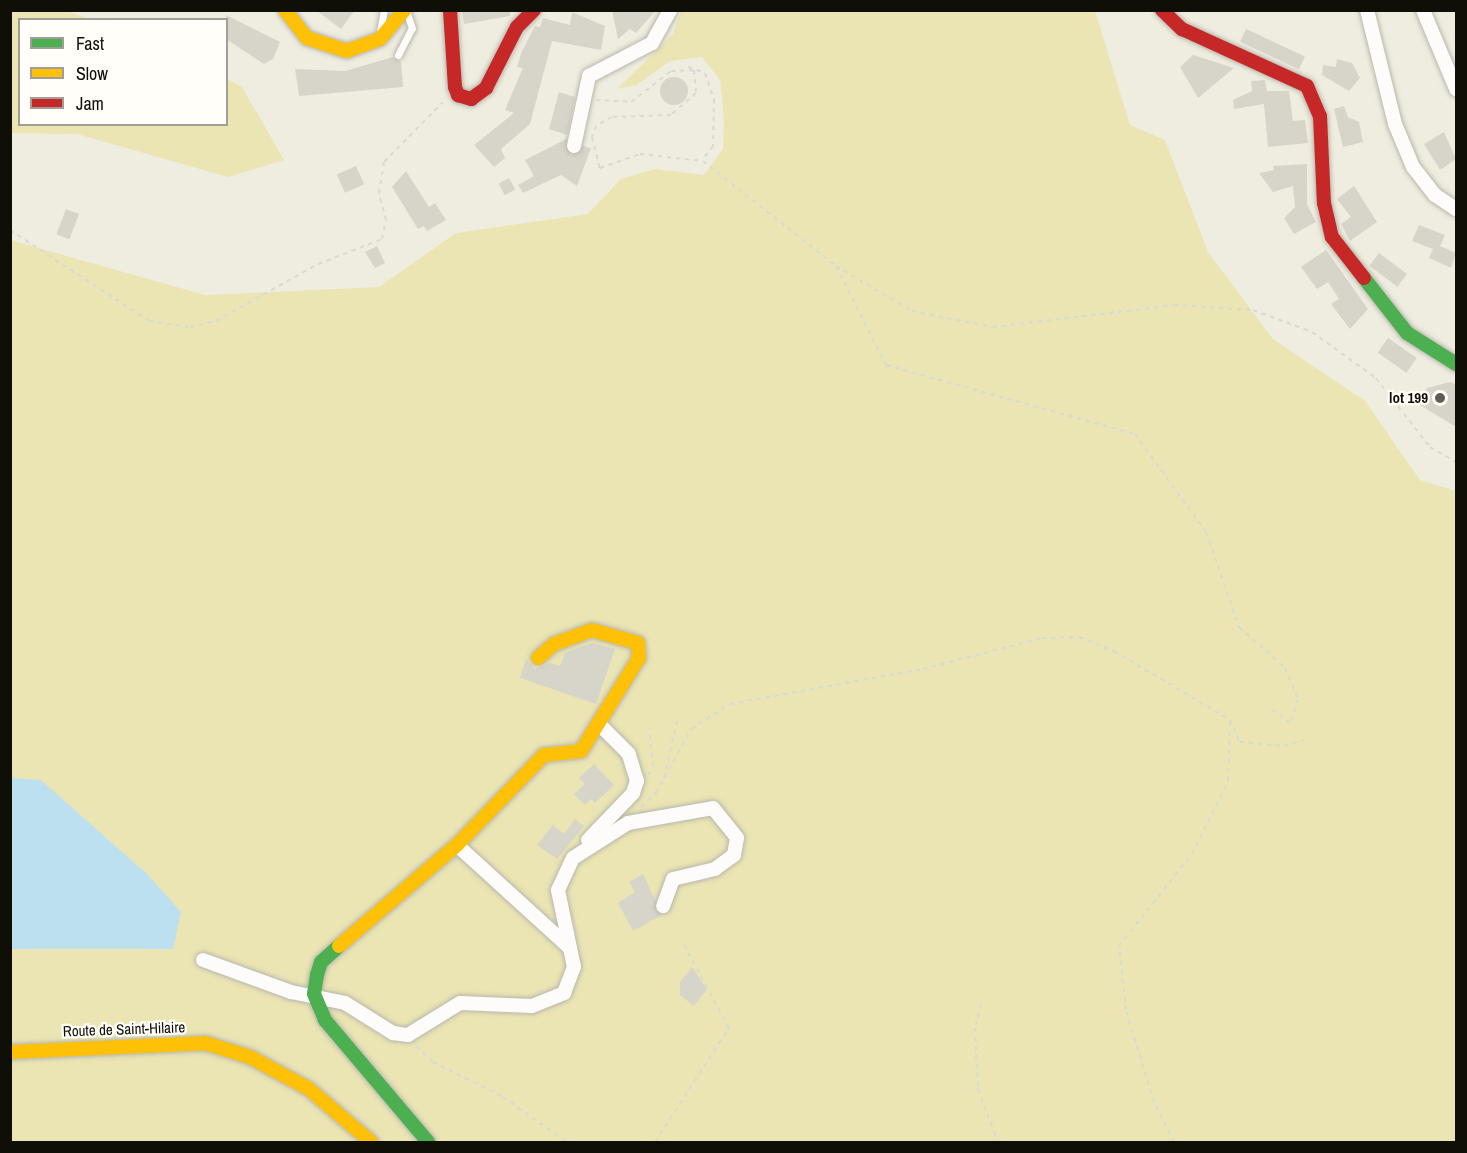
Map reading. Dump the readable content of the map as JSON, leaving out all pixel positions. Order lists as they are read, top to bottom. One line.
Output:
{"streets":{"street":["Route de Saint-Hilaire"]},"places":["lot 199"],"legend":["Fast","Slow","Jam"]}
